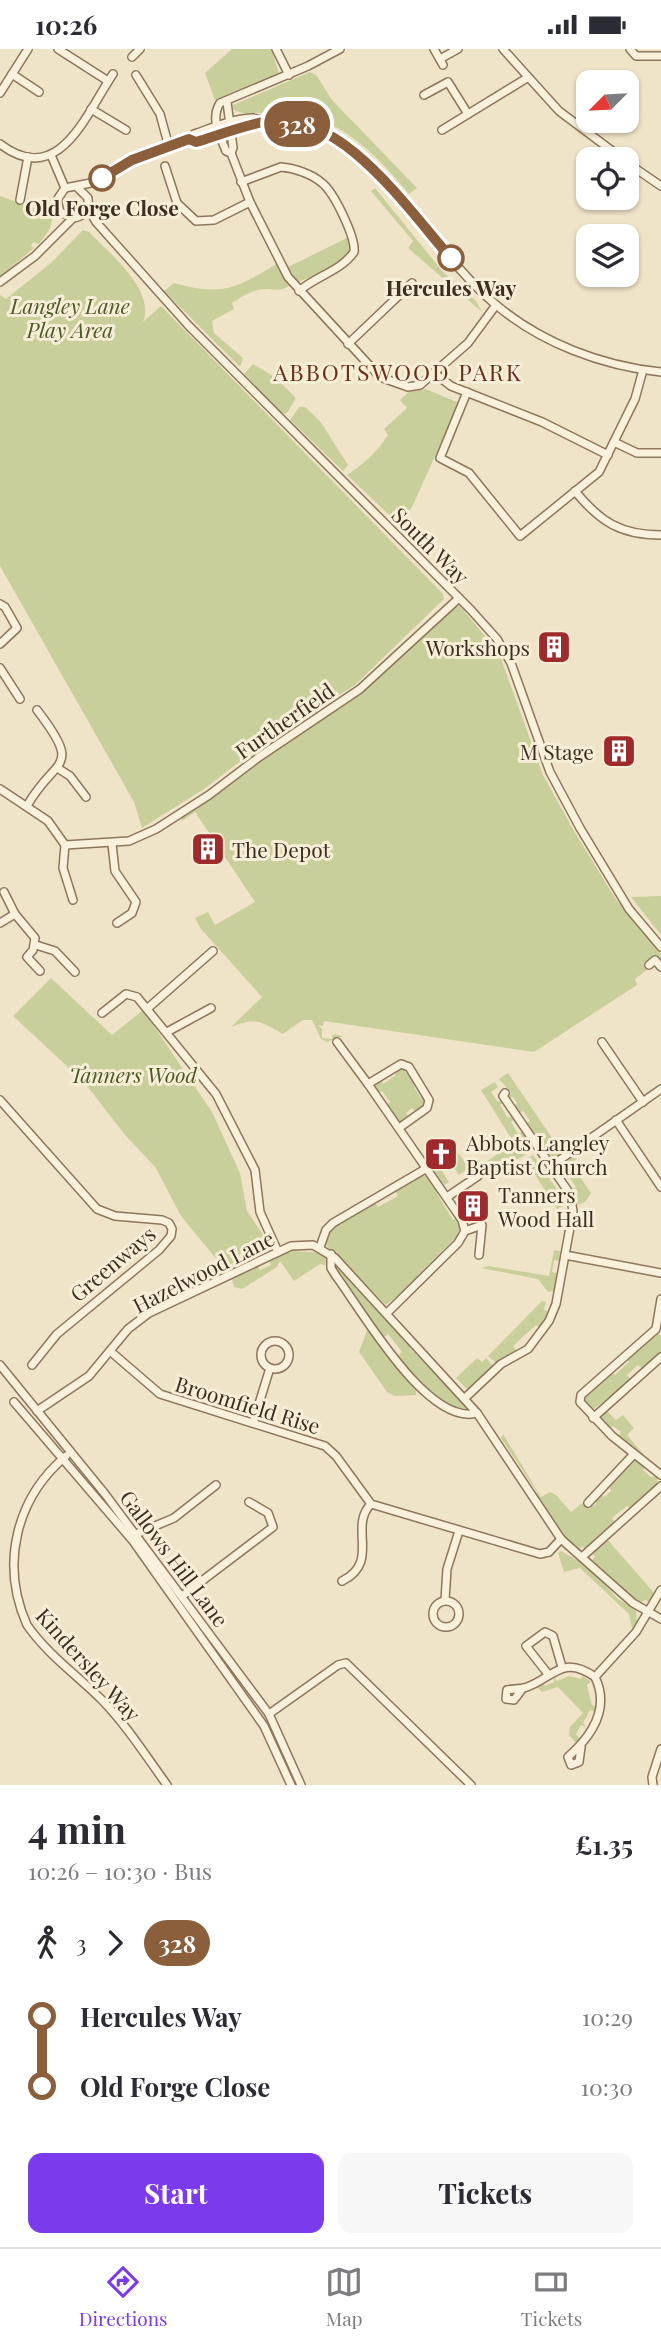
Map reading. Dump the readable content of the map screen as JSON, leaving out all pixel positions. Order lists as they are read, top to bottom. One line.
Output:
{"streets":{"street":["South Way","Furtherfield","Greenways","Hazelwood Lane","Broomfield Rise","Gallows Hill Lane","Kindersley Way"]},"crossings":[["South Way","Furtherfield"],["Hazelwood Lane","Broomfield Rise"],["Hazelwood Lane","Gallows Hill Lane"],["Gallows Hill Lane","Kindersley Way"]],"districts":["ABBOTSWOOD PARK"],"parks":["Langley Lane Play Area","Tanners Wood"],"places":{"other":["Old Forge Close","Hercules Way"],"building":["Workshops","M Stage","The Depot","Tanners Wood Hall"],"church":["Abbots Langley Baptist Church"]},"lines":["bus line 328"],"north":"bottom left","page":{"status":"10:26","on_map":"328","heading":["4 min","10:26 – 10:30 · Bus","£1.35"],"legs":["3","328"],"list":[{"name":"Hercules Way","value":"10:29"},{"name":"Old Forge Close","value":"10:30"}],"buttons":["Start","Tickets"],"tabs":["Directions","Map","Tickets"]}}
